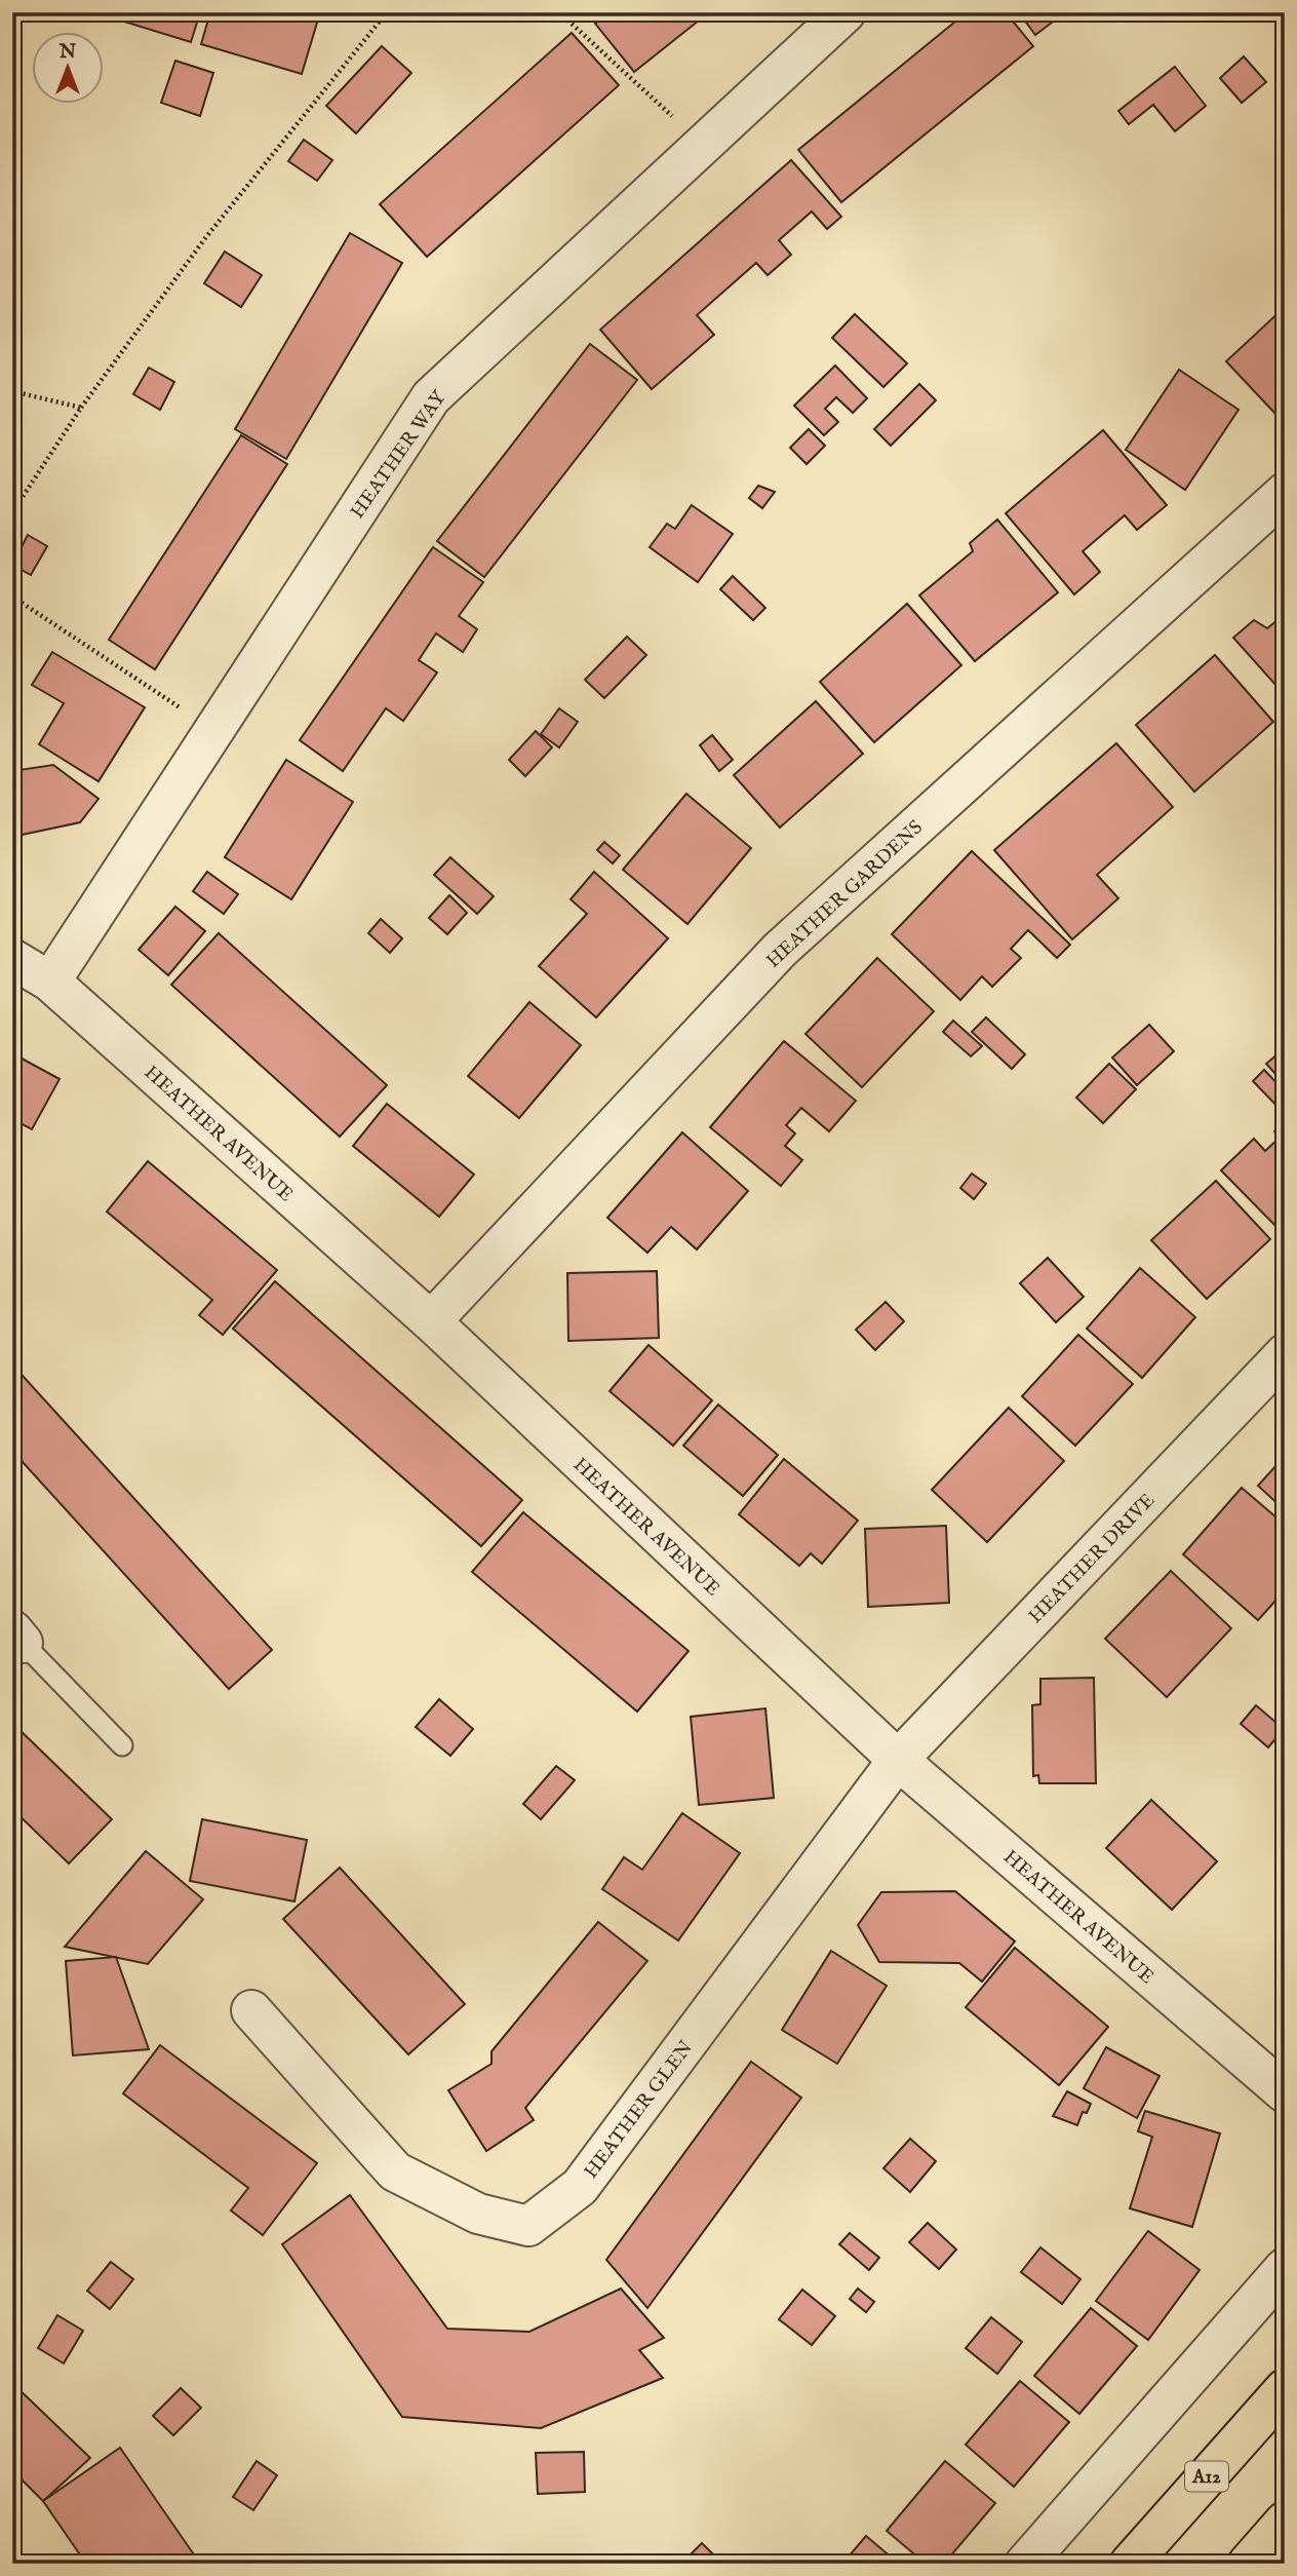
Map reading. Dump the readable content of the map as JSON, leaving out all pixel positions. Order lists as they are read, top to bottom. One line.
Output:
{"streets":{"highway":["A12"],"street":["HEATHER WAY","HEATHER GARDENS","HEATHER AVENUE","HEATHER DRIVE","HEATHER GLEN"]},"crossings":[["HEATHER WAY","HEATHER AVENUE"],["HEATHER GARDENS","HEATHER AVENUE"],["HEATHER AVENUE","HEATHER DRIVE"],["HEATHER AVENUE","HEATHER GLEN"],["HEATHER DRIVE","HEATHER GLEN"]],"north":"top"}
